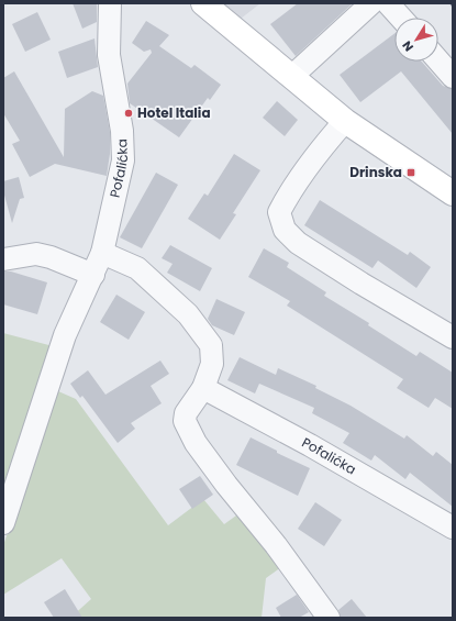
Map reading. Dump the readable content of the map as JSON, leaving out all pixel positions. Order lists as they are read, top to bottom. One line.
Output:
{"streets":{"street":["Pofalićka"]},"places":{"other":["Hotel Italia"],"transit":["Drinska"]},"north":"bottom left"}
